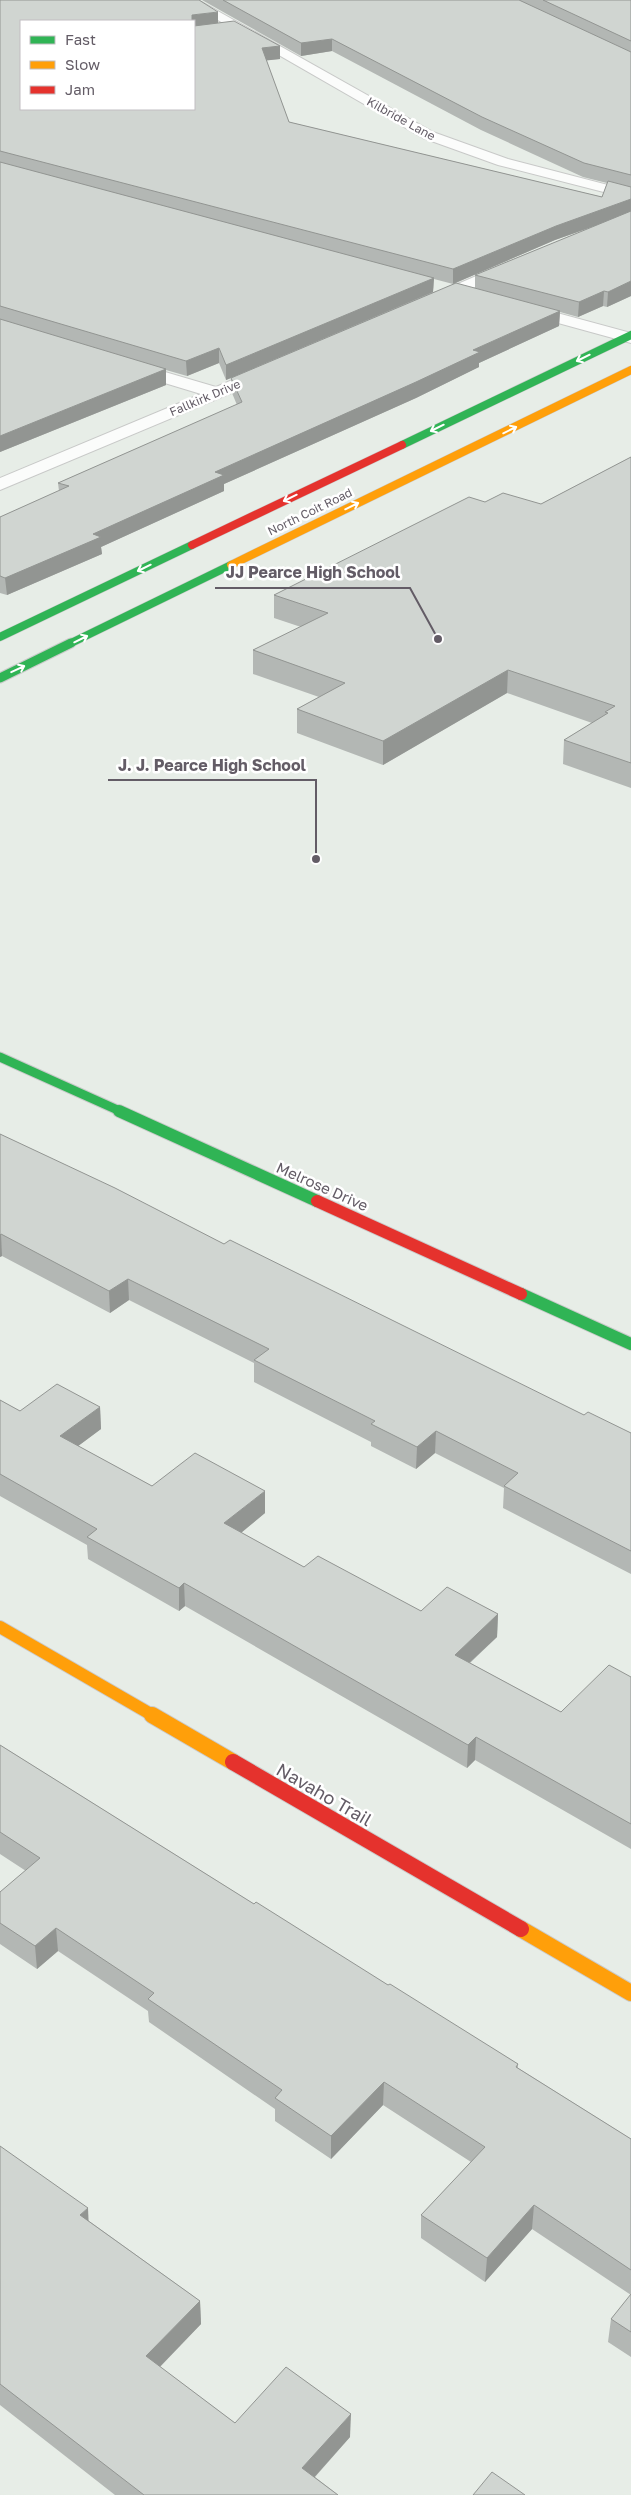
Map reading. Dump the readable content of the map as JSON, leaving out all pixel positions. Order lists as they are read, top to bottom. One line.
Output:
{"streets":{"main road":["North Coit Road","Melrose Drive","Navaho Trail"],"street":["Kilbride Lane","Fallkirk Drive"]},"places":["JJ Pearce High School","J. J. Pearce High School"],"legend":["Fast","Slow","Jam"]}
